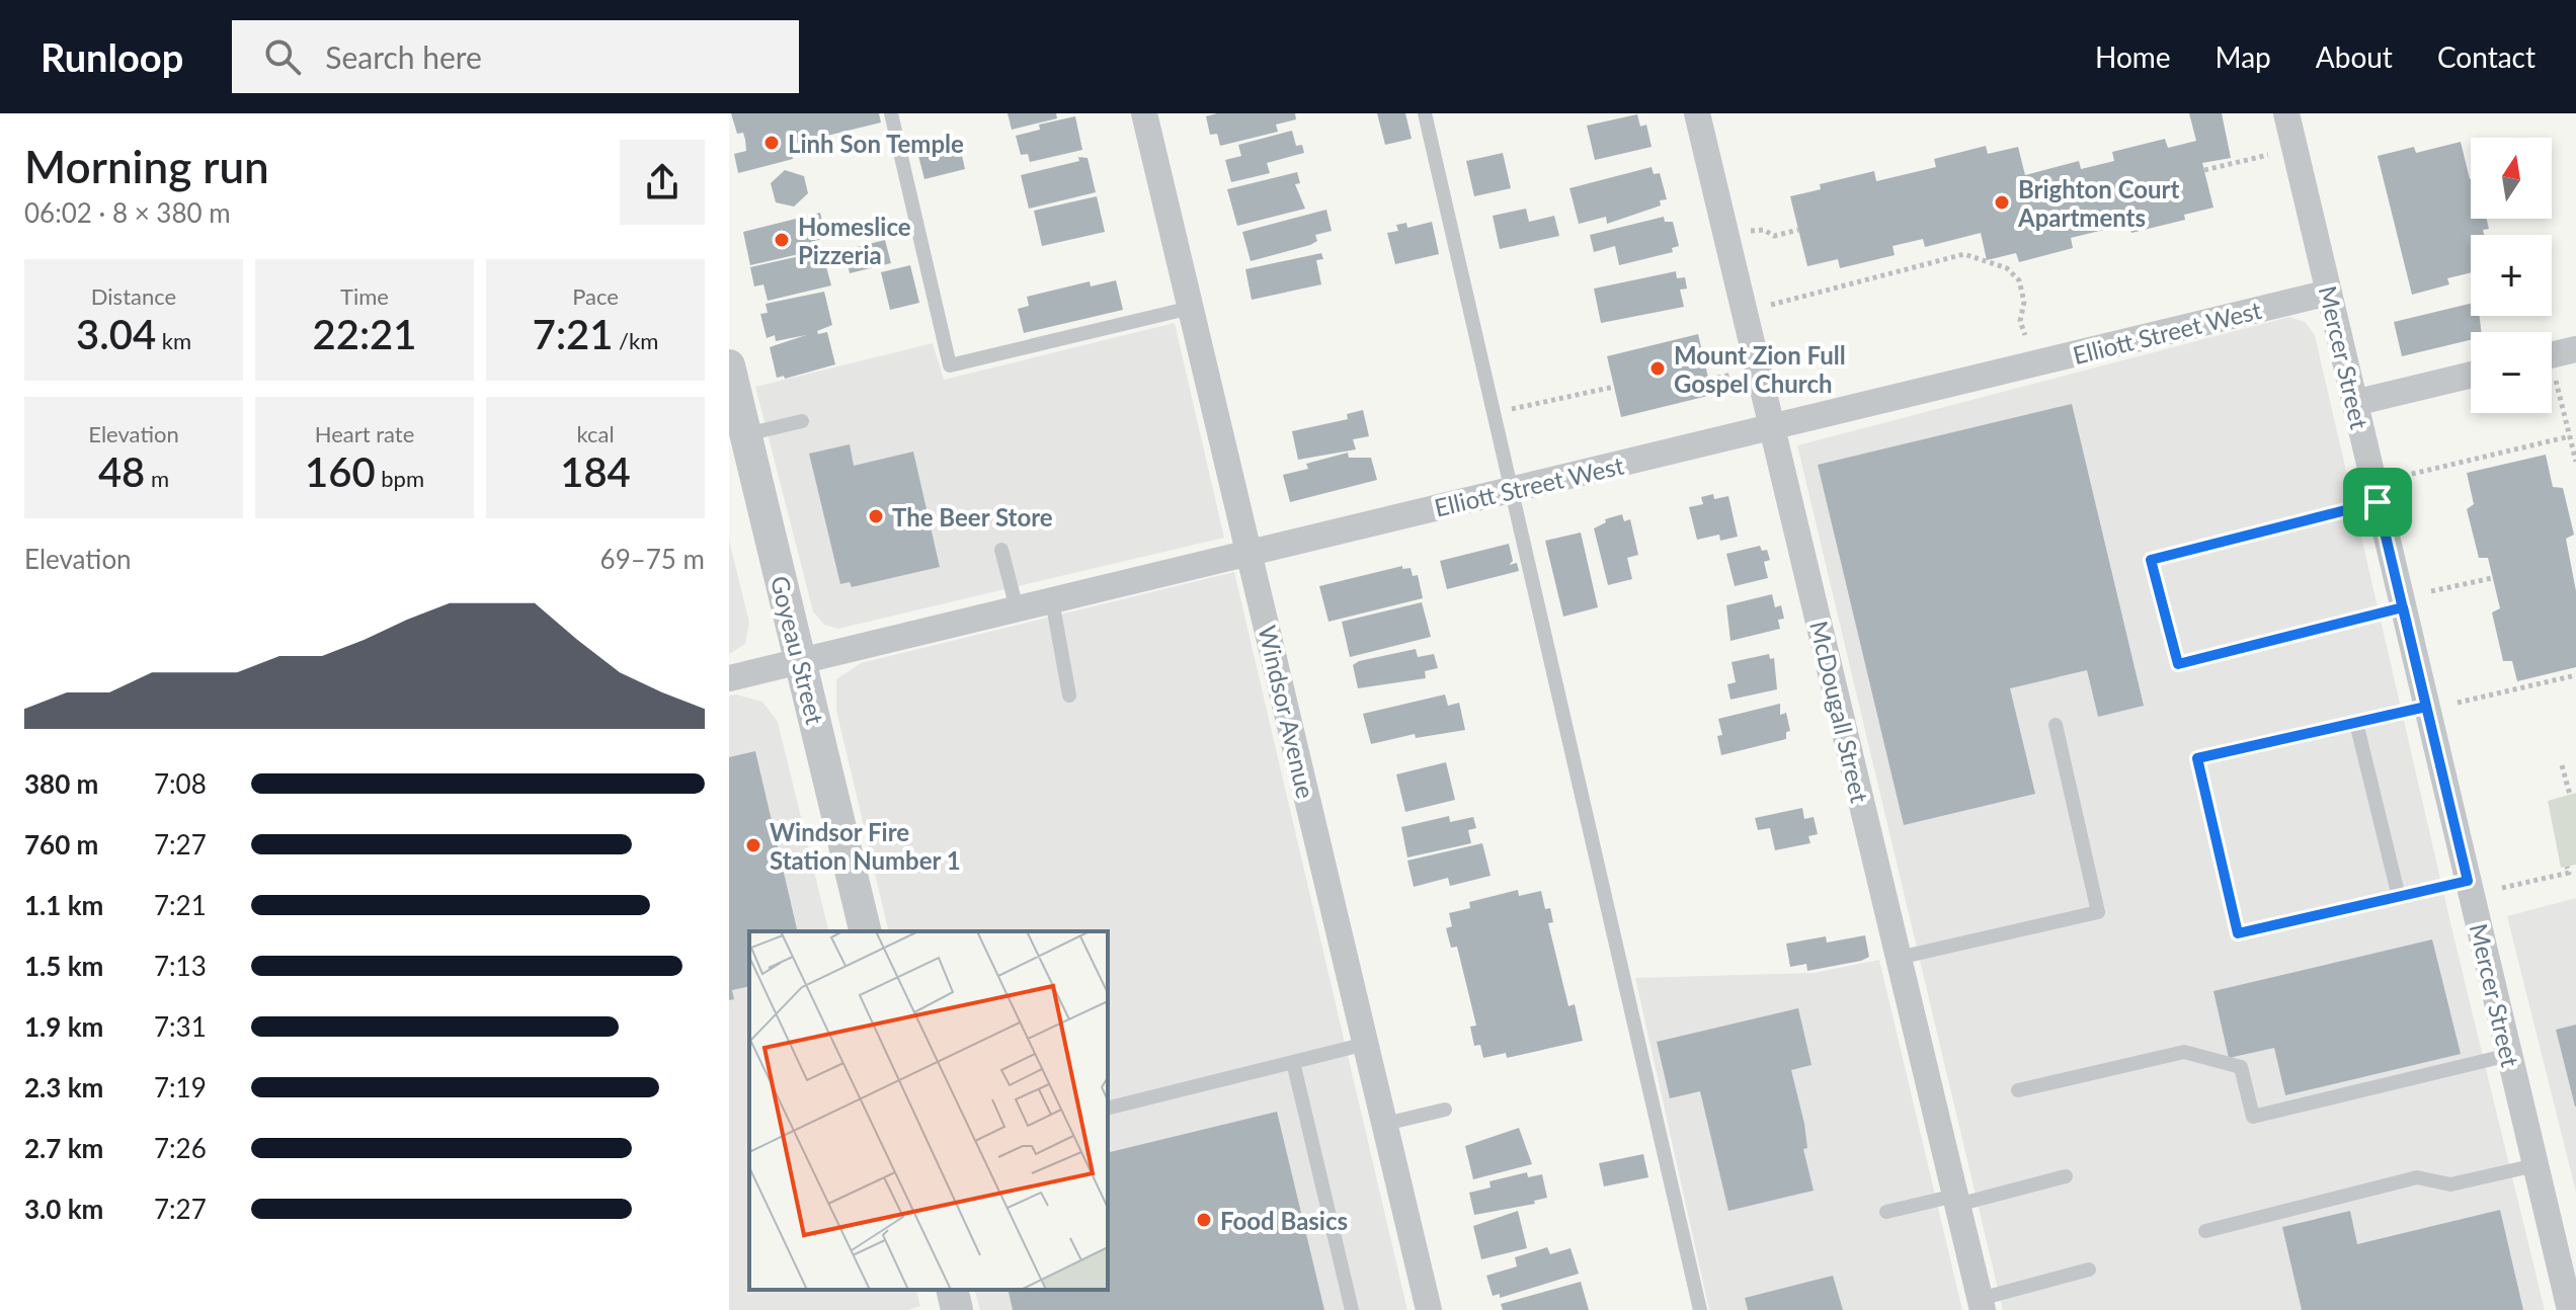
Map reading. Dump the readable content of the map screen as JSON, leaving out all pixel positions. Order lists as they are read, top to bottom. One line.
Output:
{"streets":{"street":["Elliott Street West","Mercer Street","Goyeau Street","Windsor Avenue","McDougall Street"]},"crossings":[["Elliott Street West","Mercer Street"],["Elliott Street West","Goyeau Street"],["Elliott Street West","Windsor Avenue"],["Elliott Street West","McDougall Street"]],"places":["Linh Son Temple","Brighton Court Apartments","Homeslice Pizzeria","Mount Zion Full Gospel Church","The Beer Store","Windsor Fire Station Number 1","Food Basics"],"north":"top","page":{"header":"Runloop","search":"Search here","nav":["Home","Map","About","Contact"],"heading":["Morning run","06:02 · 8 × 380 m"],"map_buttons":["+","−"],"stats":[["Distance","3.04 km"],["Time","22:21"],["Pace","7:21 /km"],["Elevation","48 m"],["Heart rate","160 bpm"],["kcal","184"]],"chart":["Elevation","69–75 m"],"list":[{"name":"380 m","note":"7:08"},{"name":"760 m","note":"7:27"},{"name":"1.1 km","note":"7:21"},{"name":"1.5 km","note":"7:13"},{"name":"1.9 km","note":"7:31"},{"name":"2.3 km","note":"7:19"},{"name":"2.7 km","note":"7:26"},{"name":"3.0 km","note":"7:27"}]}}
